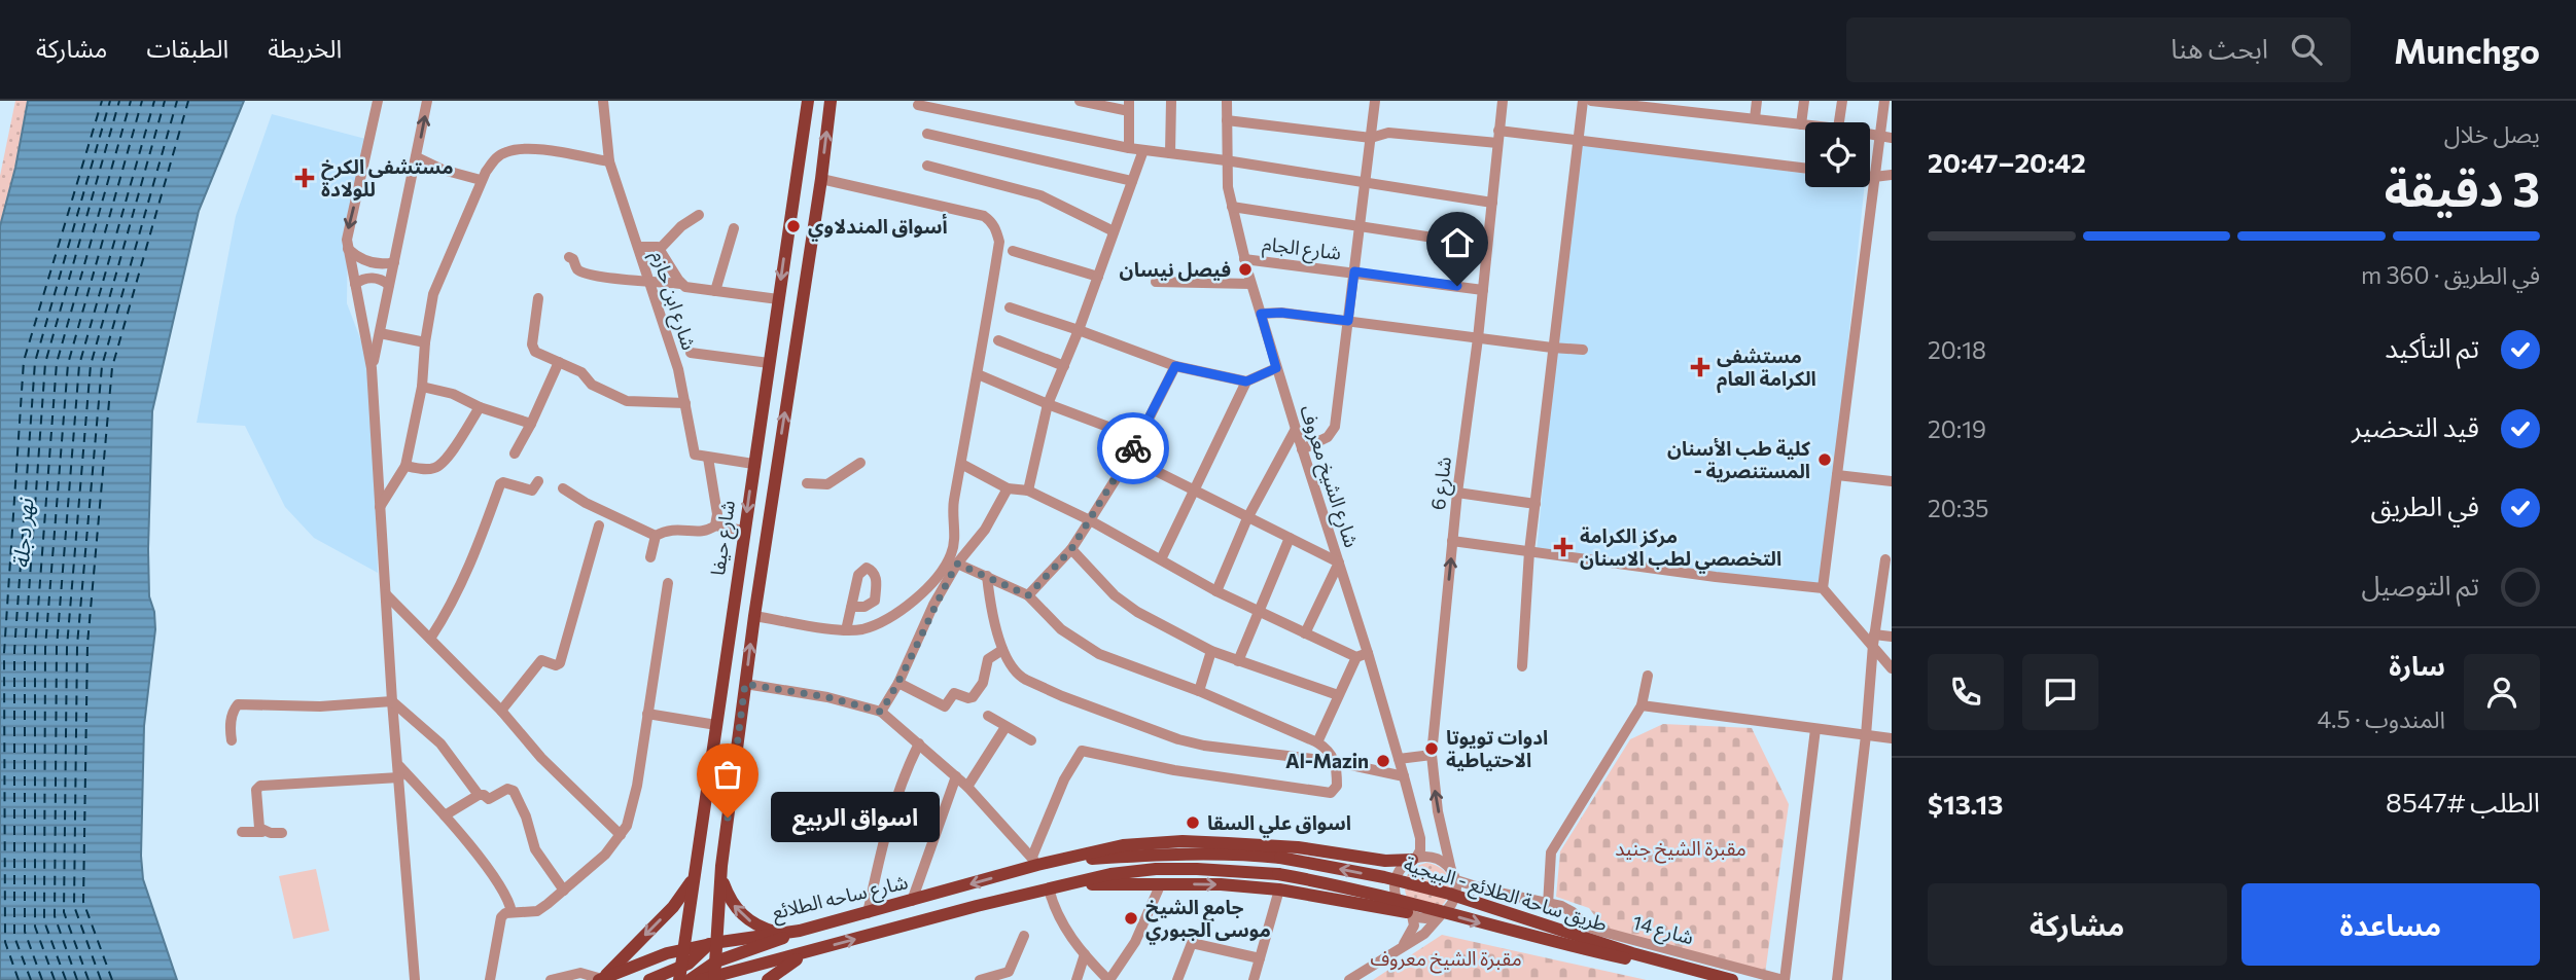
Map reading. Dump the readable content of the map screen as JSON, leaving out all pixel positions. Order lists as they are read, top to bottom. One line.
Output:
{"streets":{"main road":["شارع حيفا","طريق ساحة الطلائع - البيجية","شارع ساحه الطلائع"],"street":["شارع الجام","شارع ابن حازم","شارع الشيخ معروف","شارع 6","شارع 14"]},"crossings":[["شارع الجام","شارع الشيخ معروف"],["شارع الجام","شارع 6"],["شارع الشيخ معروف","شارع 6"],["شارع الشيخ معروف","شارع 14"],["شارع 6","شارع 14"],["شارع حيفا","شارع ساحه الطلائع"],["طريق ساحة الطلائع - البيجية","شارع ساحه الطلائع"]],"water":["نهر دجلة"],"parks":["مقبرة الشيخ جنيد","مقبرة الشيخ معروف"],"places":{"health":["مستشفى الكرخ للولادة","مستشفى الكرامة العام","مركز الكرامة التخصصي لطب الاسنان"],"other":["أسواق المندلاوي","فيصل نيسان","كلية طب الأسنان - المستنصرية","ادوات تويوتا الاحتياطية","Al-Mazin","اسواق الربيع","اسواق علي السقا","جامع الشيخ موسى الجبوري"]},"page":{"header":"Munchgo","search":"ابحث هنا","nav":["الخريطة","الطبقات","مشاركة"],"heading":["3 دقيقة","يصل خلال","20:42–20:47"],"panel":["سارة","المندوب · 4.5","الطلب #8547","$13.13"],"bar":"في الطريق · 360 m","list":[["تم التأكيد","20:18"],["قيد التحضير","20:19"],["في الطريق","20:35"],"تم التوصيل"],"bubble":"اسواق الربيع","buttons":["مساعدة","مشاركة"]}}
